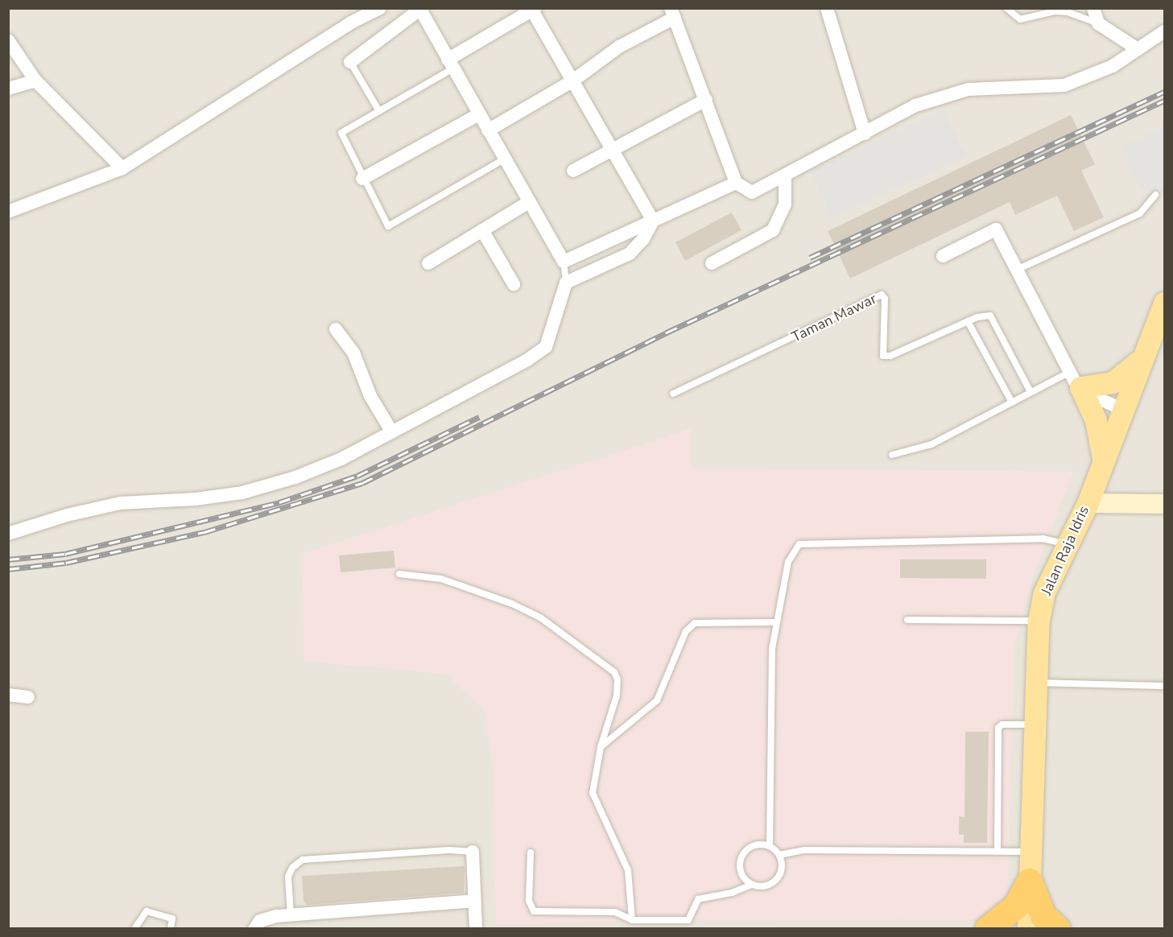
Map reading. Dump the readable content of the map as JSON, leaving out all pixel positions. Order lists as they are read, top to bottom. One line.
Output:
{"streets":{"main road":["Jalan Raja Idris"],"lane":["Taman Mawar"]}}
